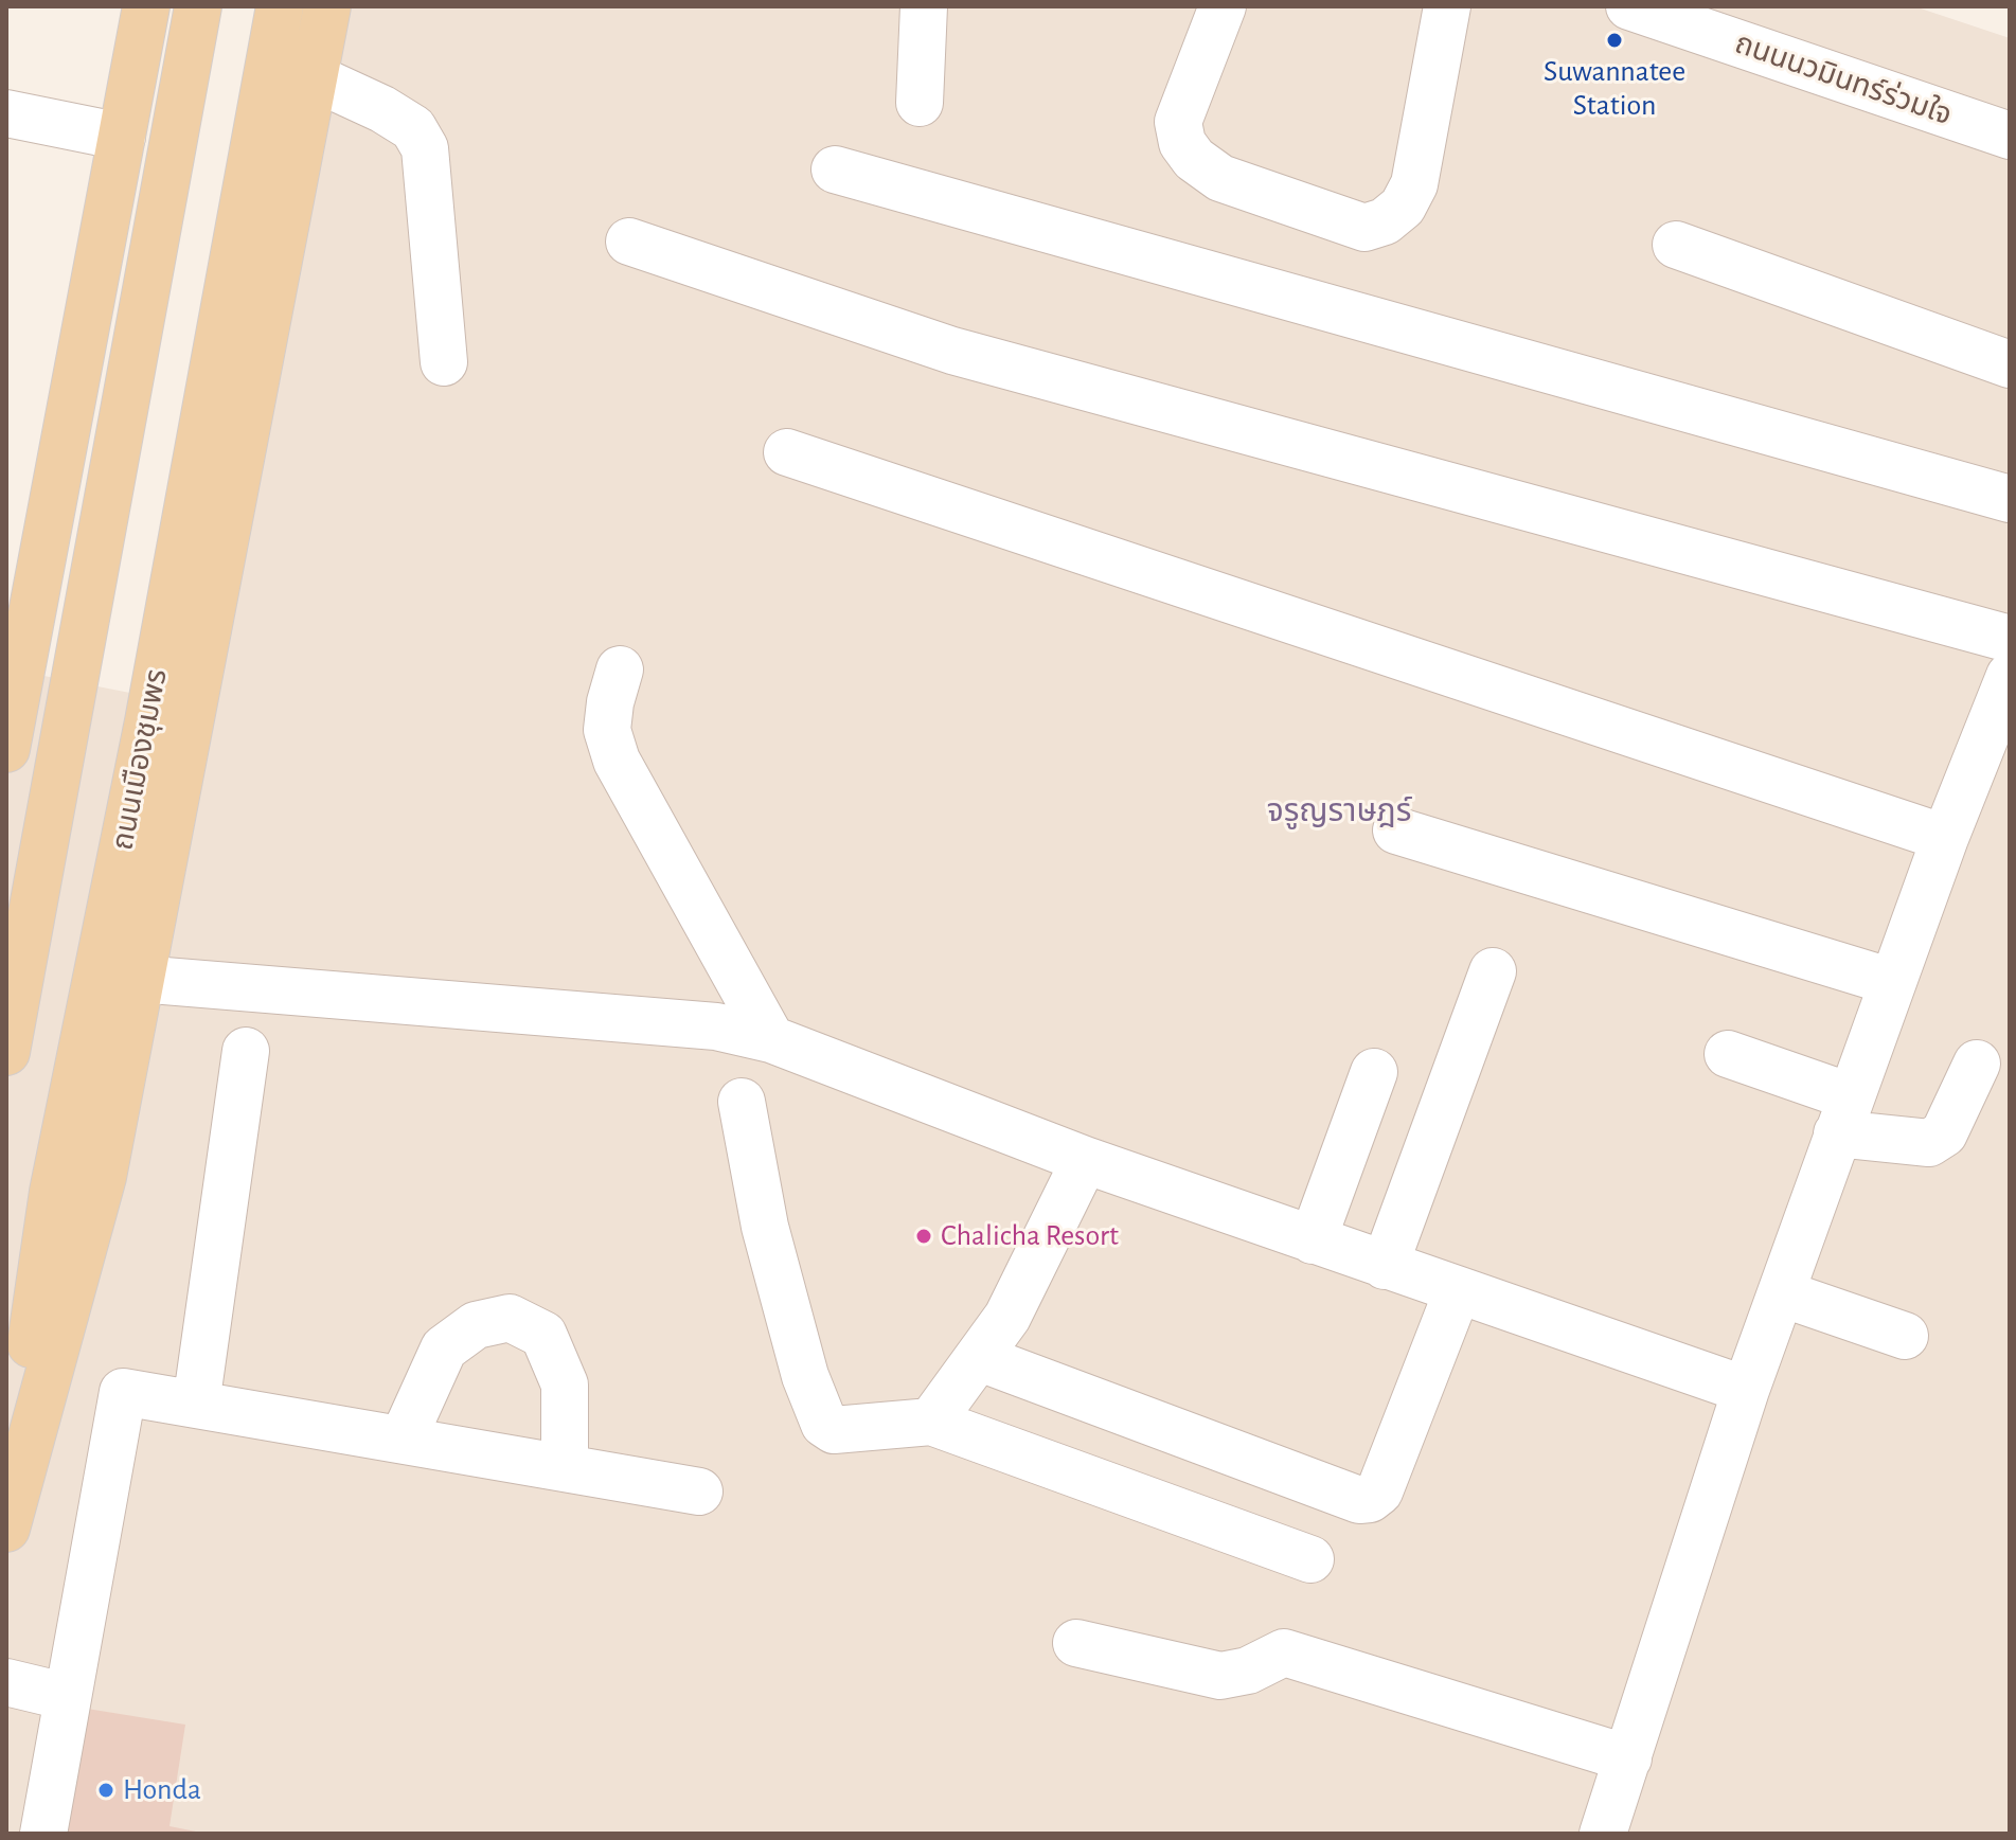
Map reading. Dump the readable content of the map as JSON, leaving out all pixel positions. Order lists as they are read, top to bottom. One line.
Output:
{"streets":{"main road":["ถนนเมืองชุมพร"],"street":["ถนนนวมินทร์ร่วมใจ"]},"districts":["จรูญราษฎร์"],"places":["Suwannatee Station","Chalicha Resort","Honda"]}
